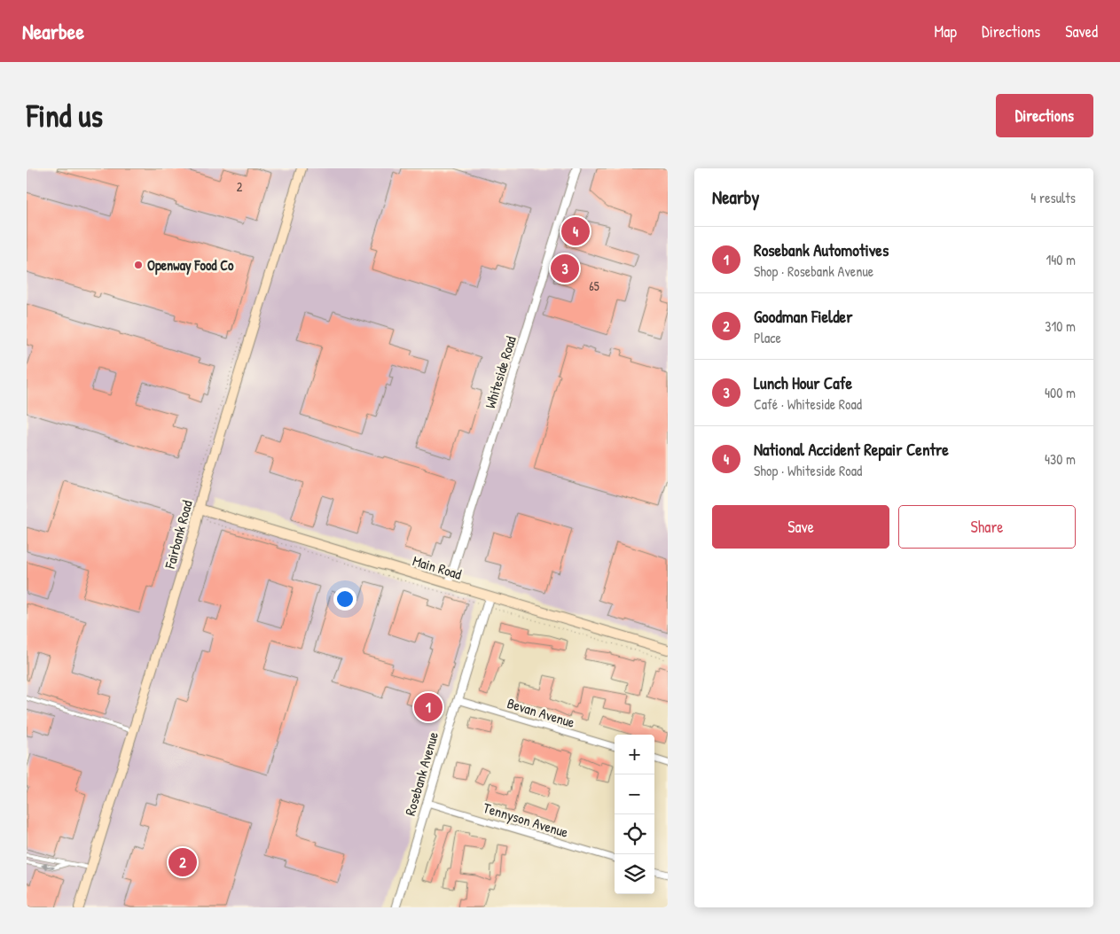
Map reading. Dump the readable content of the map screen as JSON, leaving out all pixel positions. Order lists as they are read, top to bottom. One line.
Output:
{"streets":{"main road":["Fairbank Road","Main Road"],"street":["Whiteside Road","Bevan Avenue","Rosebank Avenue","Tennyson Avenue"]},"crossings":[["Whiteside Road","Main Road"],["Fairbank Road","Main Road"],["Main Road","Rosebank Avenue"],["Bevan Avenue","Rosebank Avenue"],["Rosebank Avenue","Tennyson Avenue"]],"places":["Openway Food Co"],"house_numbers":["2","65"],"page":{"header":"Nearbee","nav":["Map","Directions","Saved"],"buttons":["Directions",["Save","Share"]],"title":"Find us","heading":["Nearby","4 results"],"pins":["4","3","1","2"],"list":[{"mark":"1","name":"Rosebank Automotives","note":"Shop · Rosebank Avenue","value":"140 m"},{"mark":"2","name":"Goodman Fielder","note":"Place","value":"310 m"},{"mark":"3","name":"Lunch Hour Cafe","note":"Café · Whiteside Road","value":"400 m"},{"mark":"4","name":"National Accident Repair Centre","note":"Shop · Whiteside Road","value":"430 m"}],"map_buttons":["+","−"]}}
